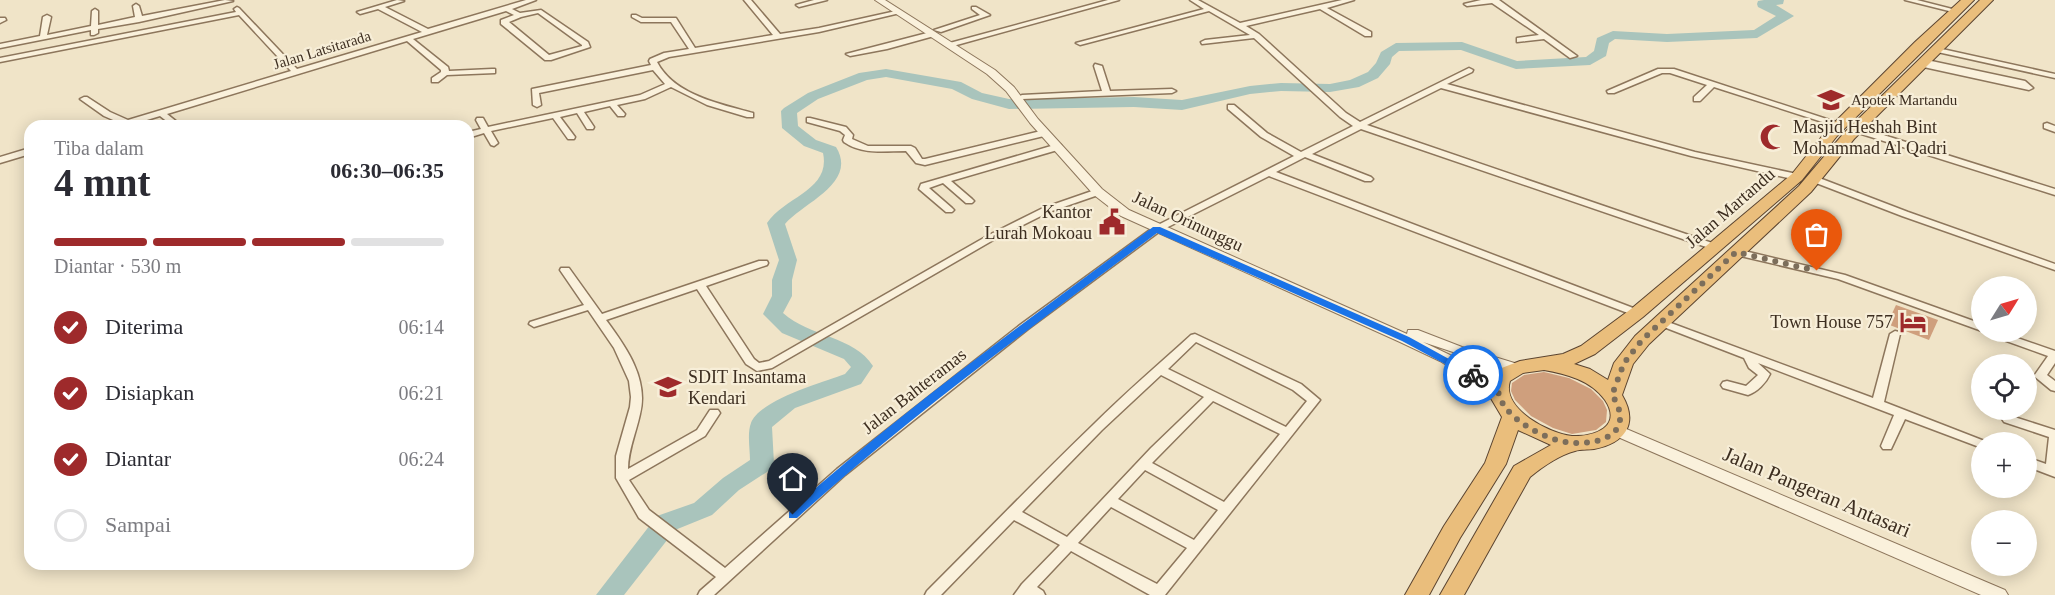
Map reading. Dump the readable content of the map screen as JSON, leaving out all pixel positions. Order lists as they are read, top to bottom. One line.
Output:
{"streets":{"highway":["Jalan Martandu"],"street":["Jalan Latsitarada","Jalan Orinunggu","Jalan Bahteramas","Jalan Pangeran Antasari"]},"crossings":[["Jalan Orinunggu","Jalan Bahteramas"]],"places":{"school or university":["Apotek Martandu","SDIT Insantama Kendari"],"mosque":["Masjid Heshah Bint Mohammad Al Qadri"],"public building":["Kantor Lurah Mokoau"],"hotel":["Town House 757"]},"north":"top right","page":{"heading":["4 mnt","Tiba dalam","06:30–06:35"],"bar":"Diantar · 530 m","map_buttons":["+","−"],"list":[["Diterima","06:14"],["Disiapkan","06:21"],["Diantar","06:24"],"Sampai"]}}
